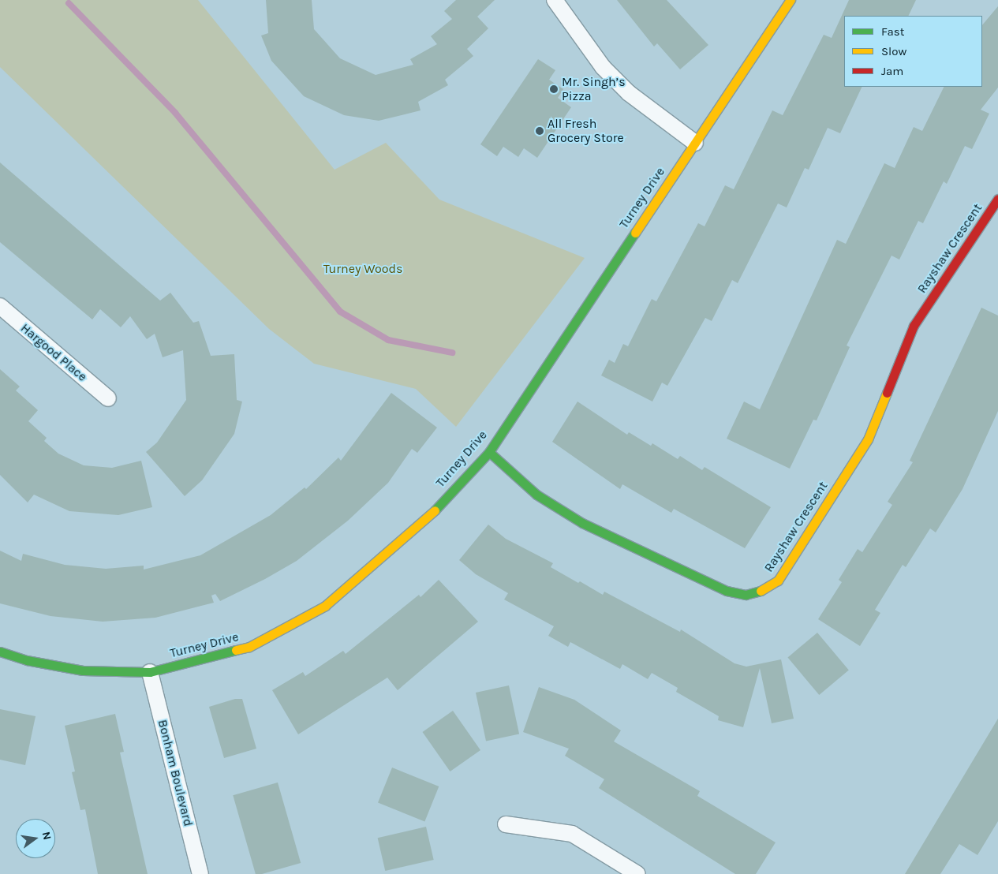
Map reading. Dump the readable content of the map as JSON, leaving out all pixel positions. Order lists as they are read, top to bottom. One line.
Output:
{"streets":{"street":["Turney Drive","Rayshaw Crescent","Hargood Place","Bonham Boulevard"]},"crossings":[["Turney Drive","Rayshaw Crescent"],["Turney Drive","Bonham Boulevard"]],"parks":["Turney Woods"],"places":["Mr. Singh’s Pizza","All Fresh Grocery Store"],"legend":["Fast","Slow","Jam"],"north":"right"}
